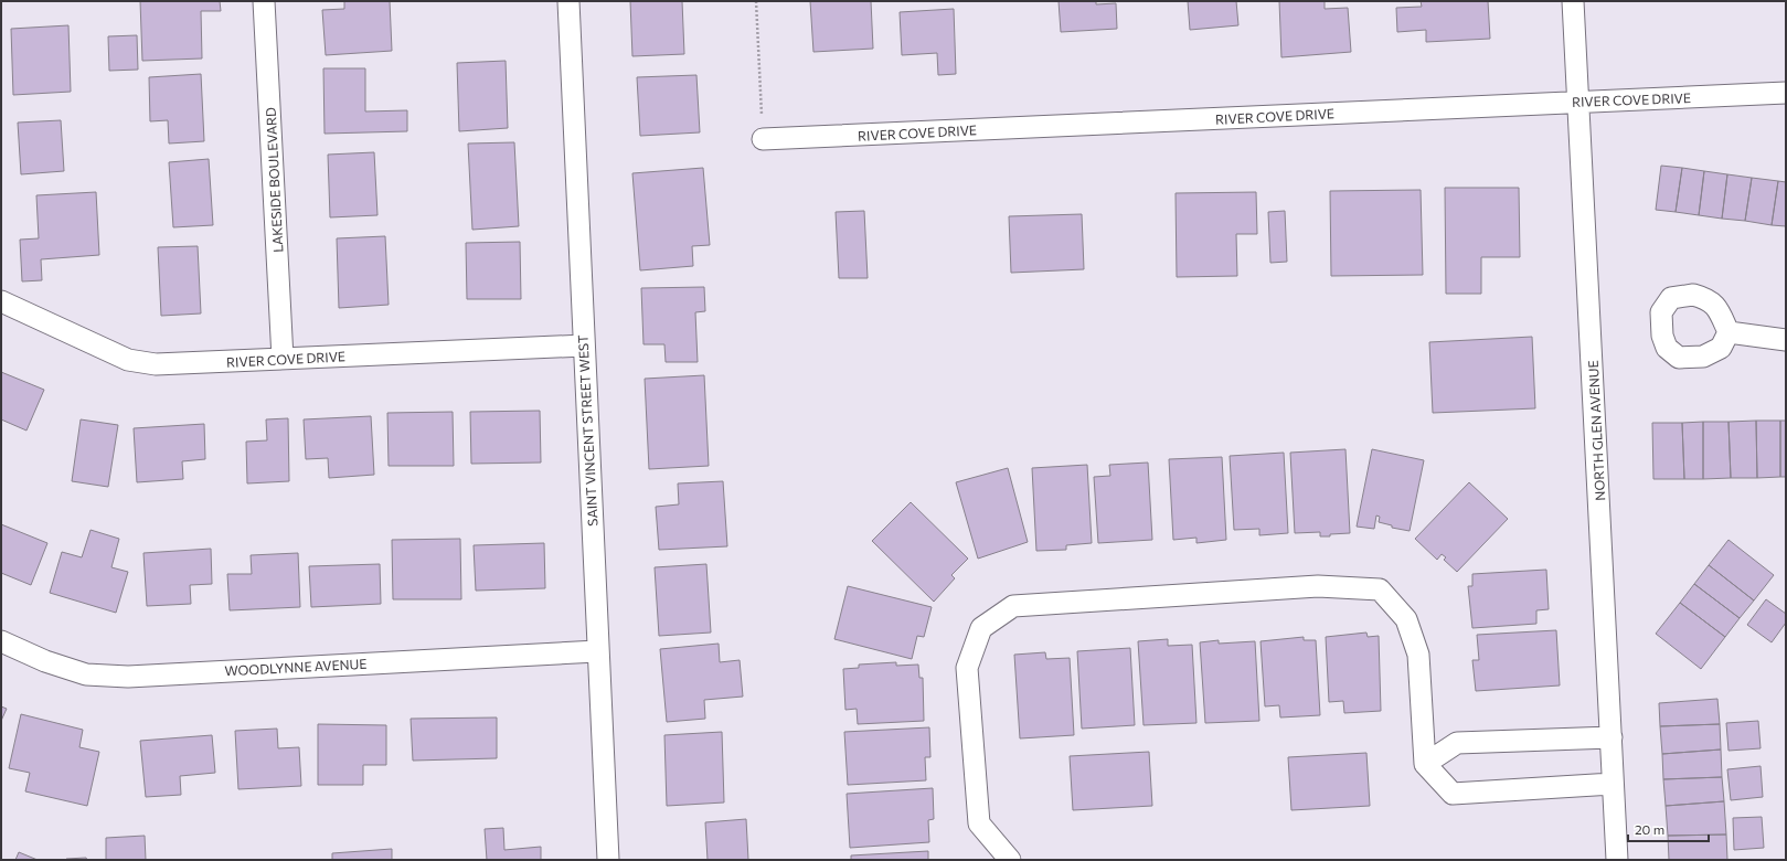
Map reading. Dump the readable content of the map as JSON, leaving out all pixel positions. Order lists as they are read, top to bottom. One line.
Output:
{"streets":{"street":["RIVER COVE DRIVE","LAKESIDE BOULEVARD","SAINT VINCENT STREET WEST","NORTH GLEN AVENUE","WOODLYNNE AVENUE"]},"crossings":[["RIVER COVE DRIVE","LAKESIDE BOULEVARD"],["RIVER COVE DRIVE","SAINT VINCENT STREET WEST"],["RIVER COVE DRIVE","NORTH GLEN AVENUE"],["SAINT VINCENT STREET WEST","WOODLYNNE AVENUE"]],"scale_bar":"20 m"}
